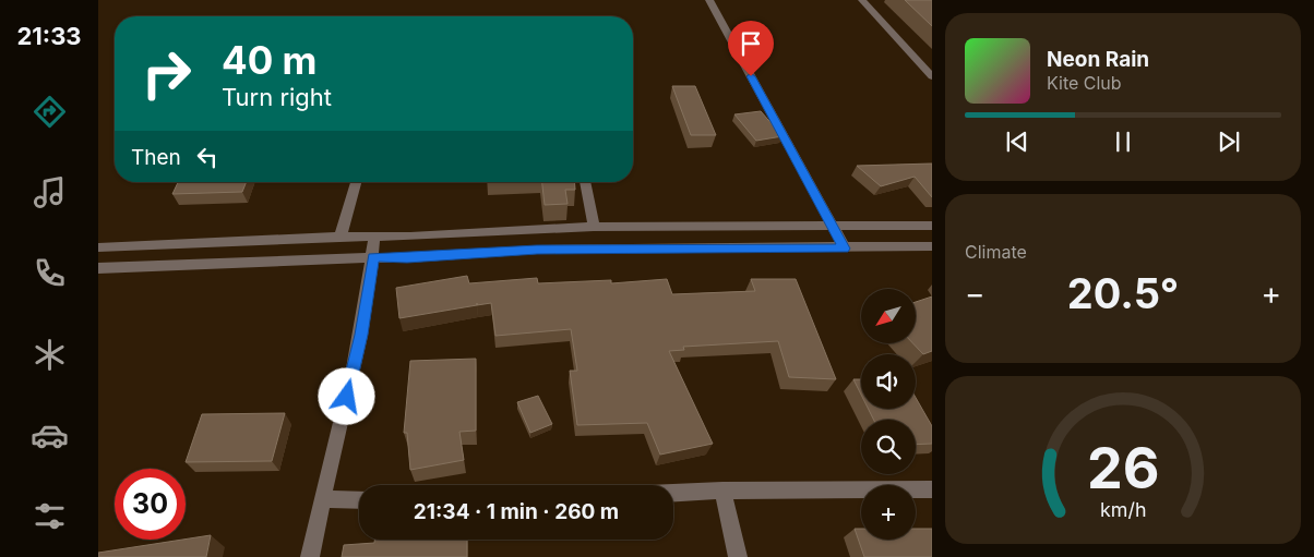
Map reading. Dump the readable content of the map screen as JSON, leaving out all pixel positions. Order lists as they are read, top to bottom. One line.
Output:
{"north":"bottom left","page":{"tabs":"21:33","turn":["40 m","Turn right"],"song":["Neon Rain","Kite Club"],"then":"Then","tile":"Climate","heat":["−","20.5°","+"],"map_buttons":"+","limit":"30","trip":"21:34 · 1 min · 260 m","gauge":["26","km/h"]}}
